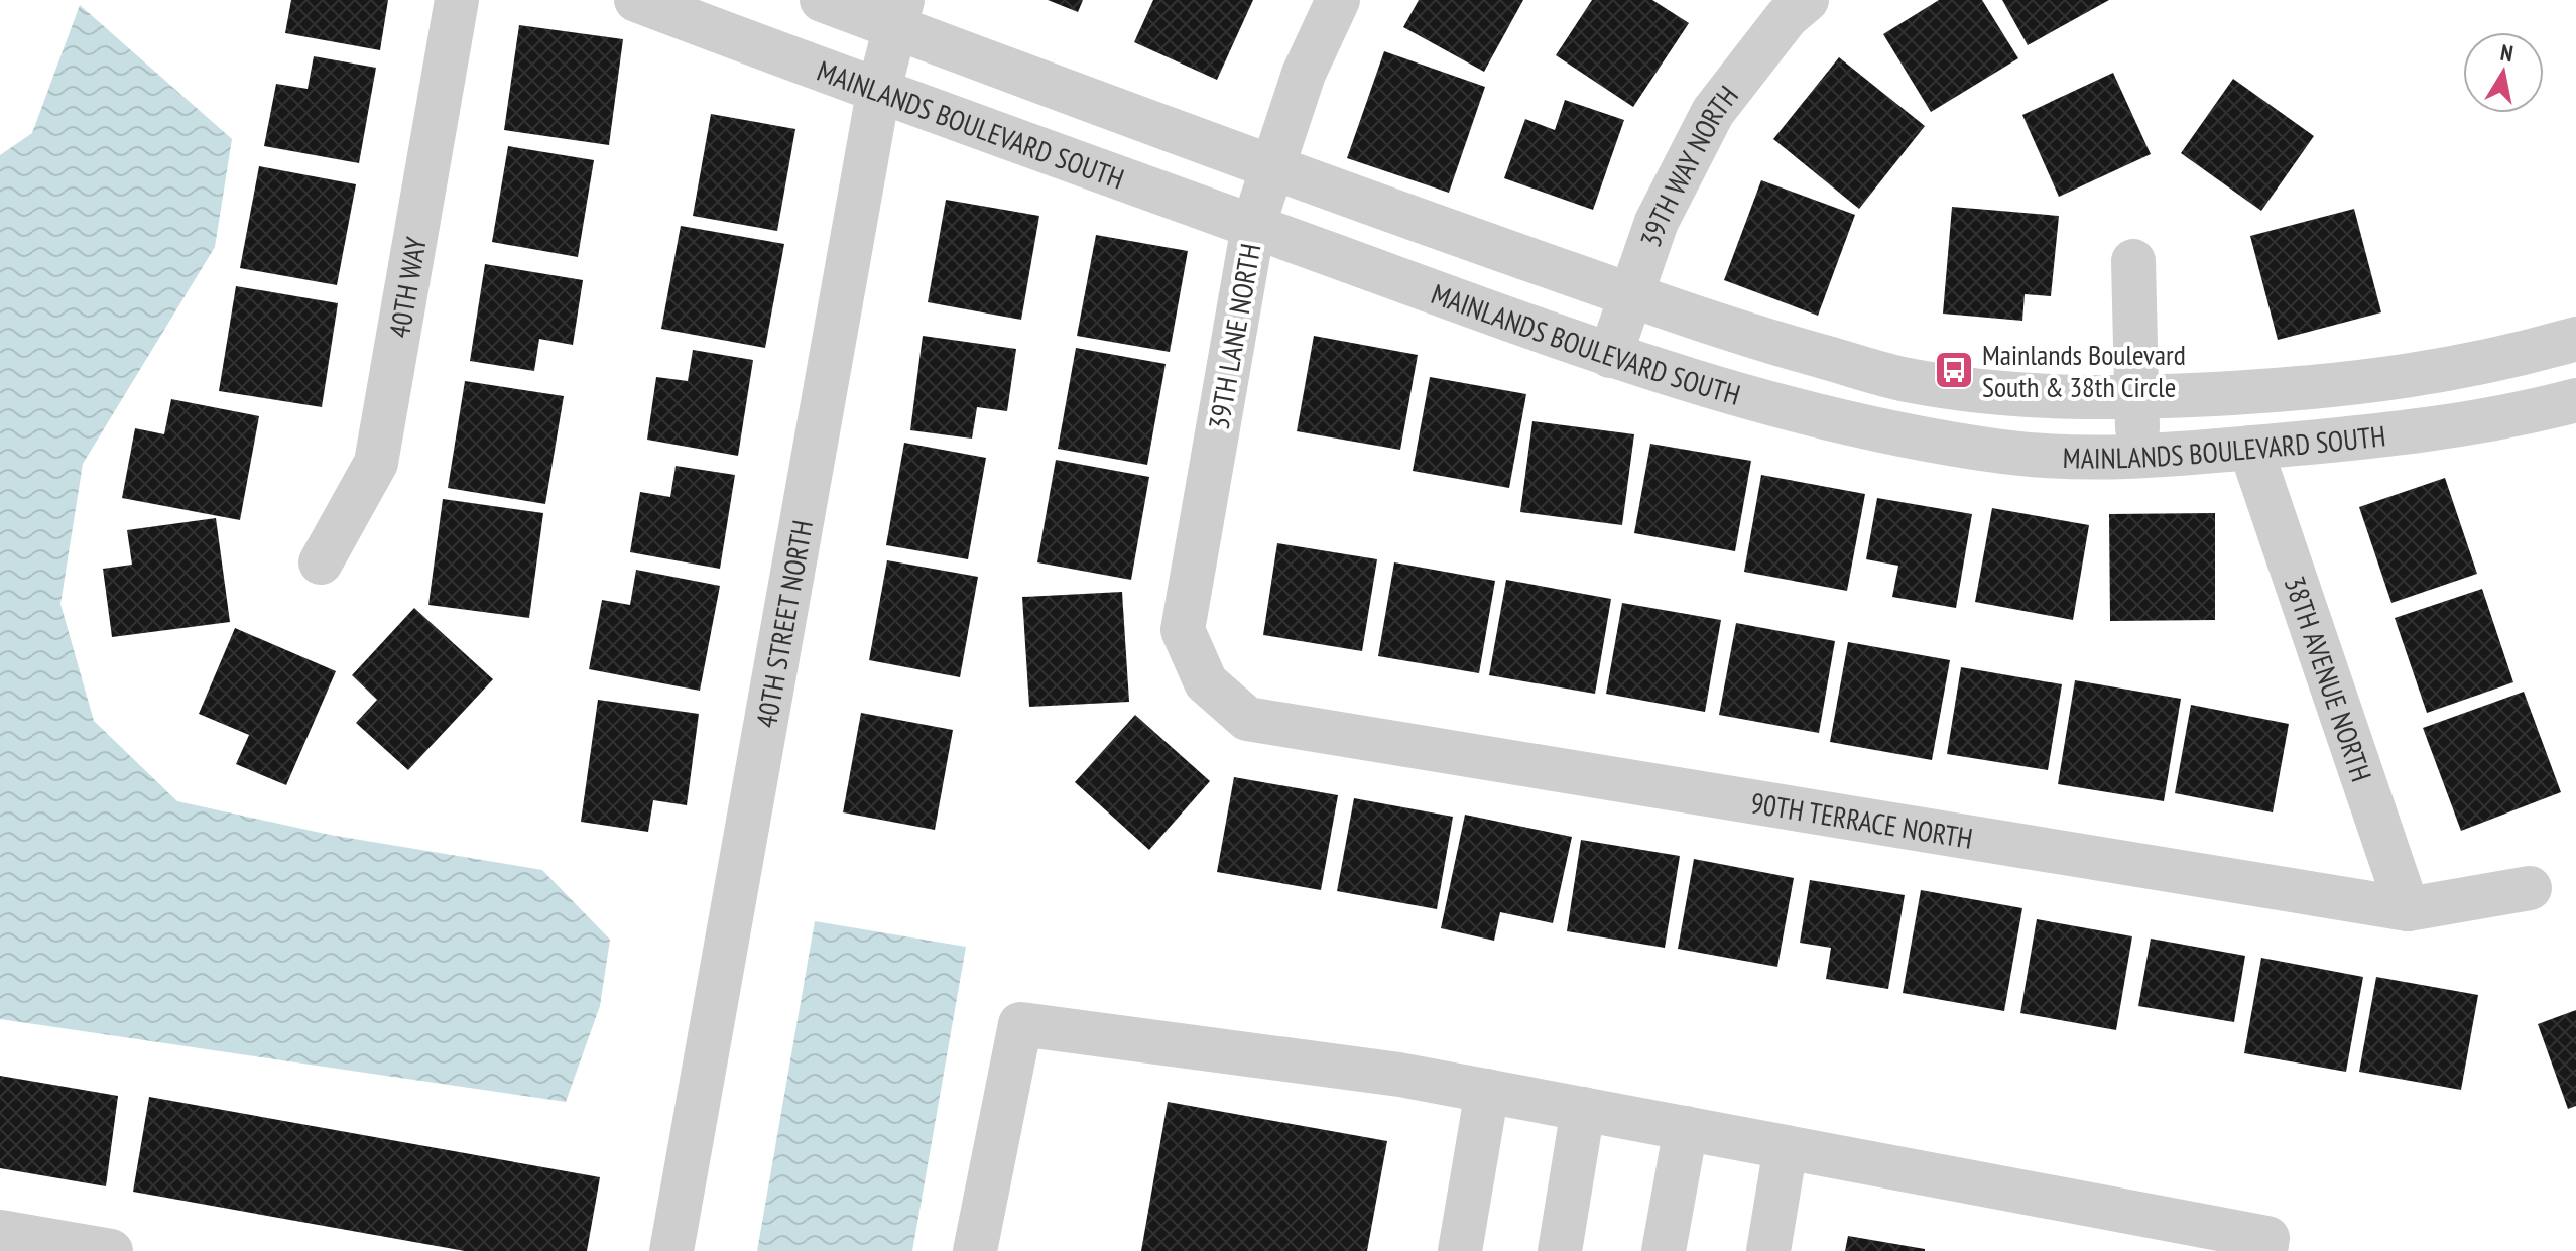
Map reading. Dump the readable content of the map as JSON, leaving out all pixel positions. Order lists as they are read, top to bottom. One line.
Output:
{"streets":{"street":["MAINLANDS BOULEVARD SOUTH","39TH WAY NORTH","40TH WAY","39TH LANE NORTH","40TH STREET NORTH","38TH AVENUE NORTH","90TH TERRACE NORTH"]},"crossings":[["MAINLANDS BOULEVARD SOUTH","39TH WAY NORTH"],["MAINLANDS BOULEVARD SOUTH","39TH LANE NORTH"],["MAINLANDS BOULEVARD SOUTH","40TH STREET NORTH"],["MAINLANDS BOULEVARD SOUTH","38TH AVENUE NORTH"],["39TH LANE NORTH","90TH TERRACE NORTH"],["38TH AVENUE NORTH","90TH TERRACE NORTH"]],"places":{"bus stop":["Mainlands Boulevard South & 38th Circle"]},"north":"top"}
